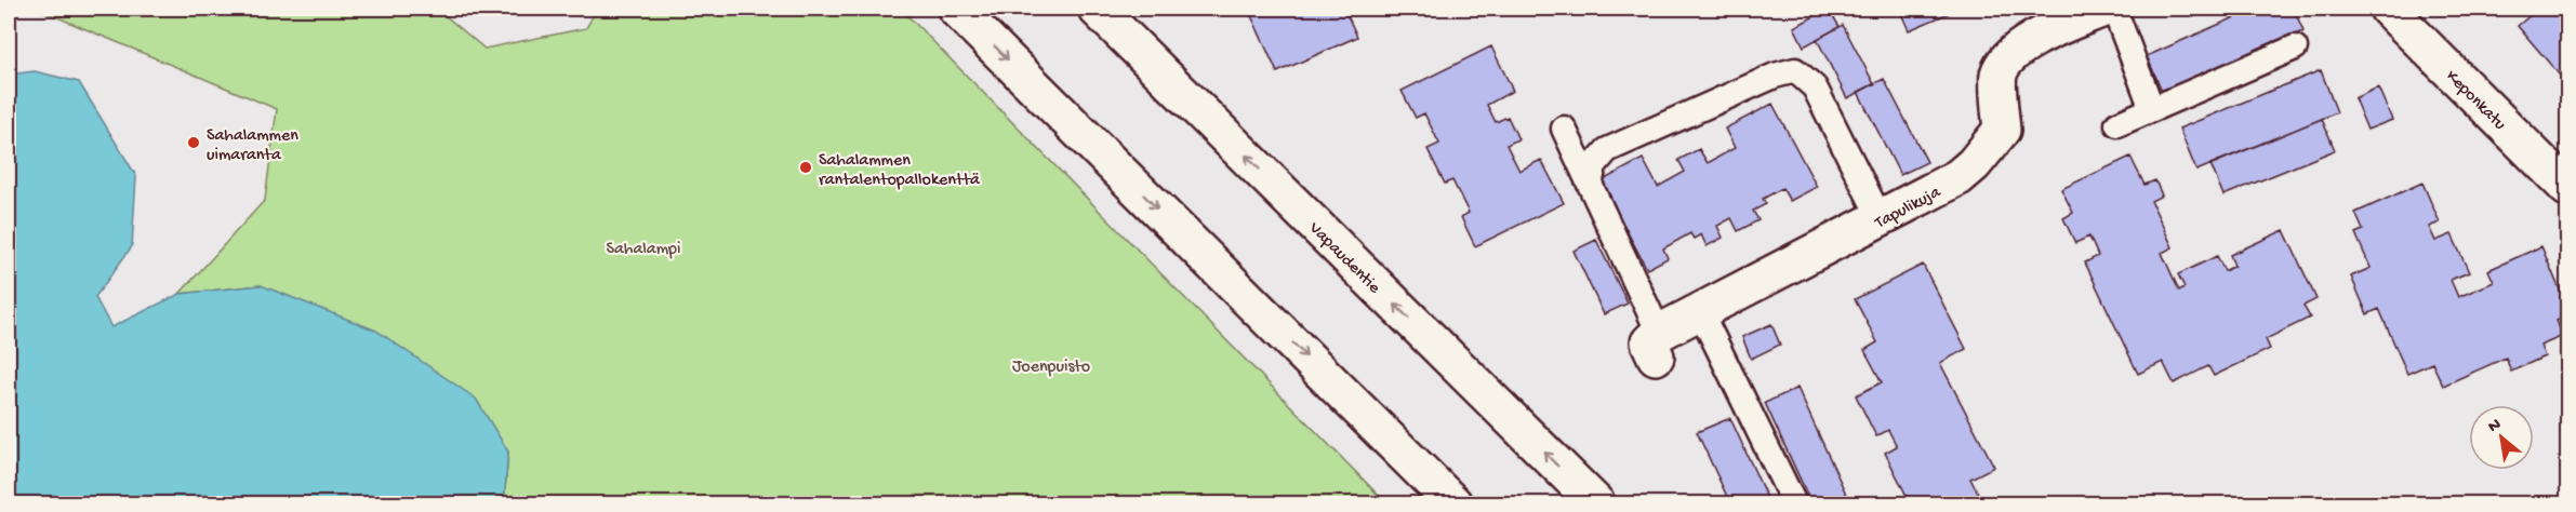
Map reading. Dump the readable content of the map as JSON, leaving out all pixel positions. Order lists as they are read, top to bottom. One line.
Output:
{"streets":{"main road":["Keponkatu","Tapulikuja","Vapaudentie"]},"parks":["Sahalampi","Joenpuisto"],"places":["Sahalammen uimaranta","Sahalammen rantalentopallokenttä"],"north":"top left"}
